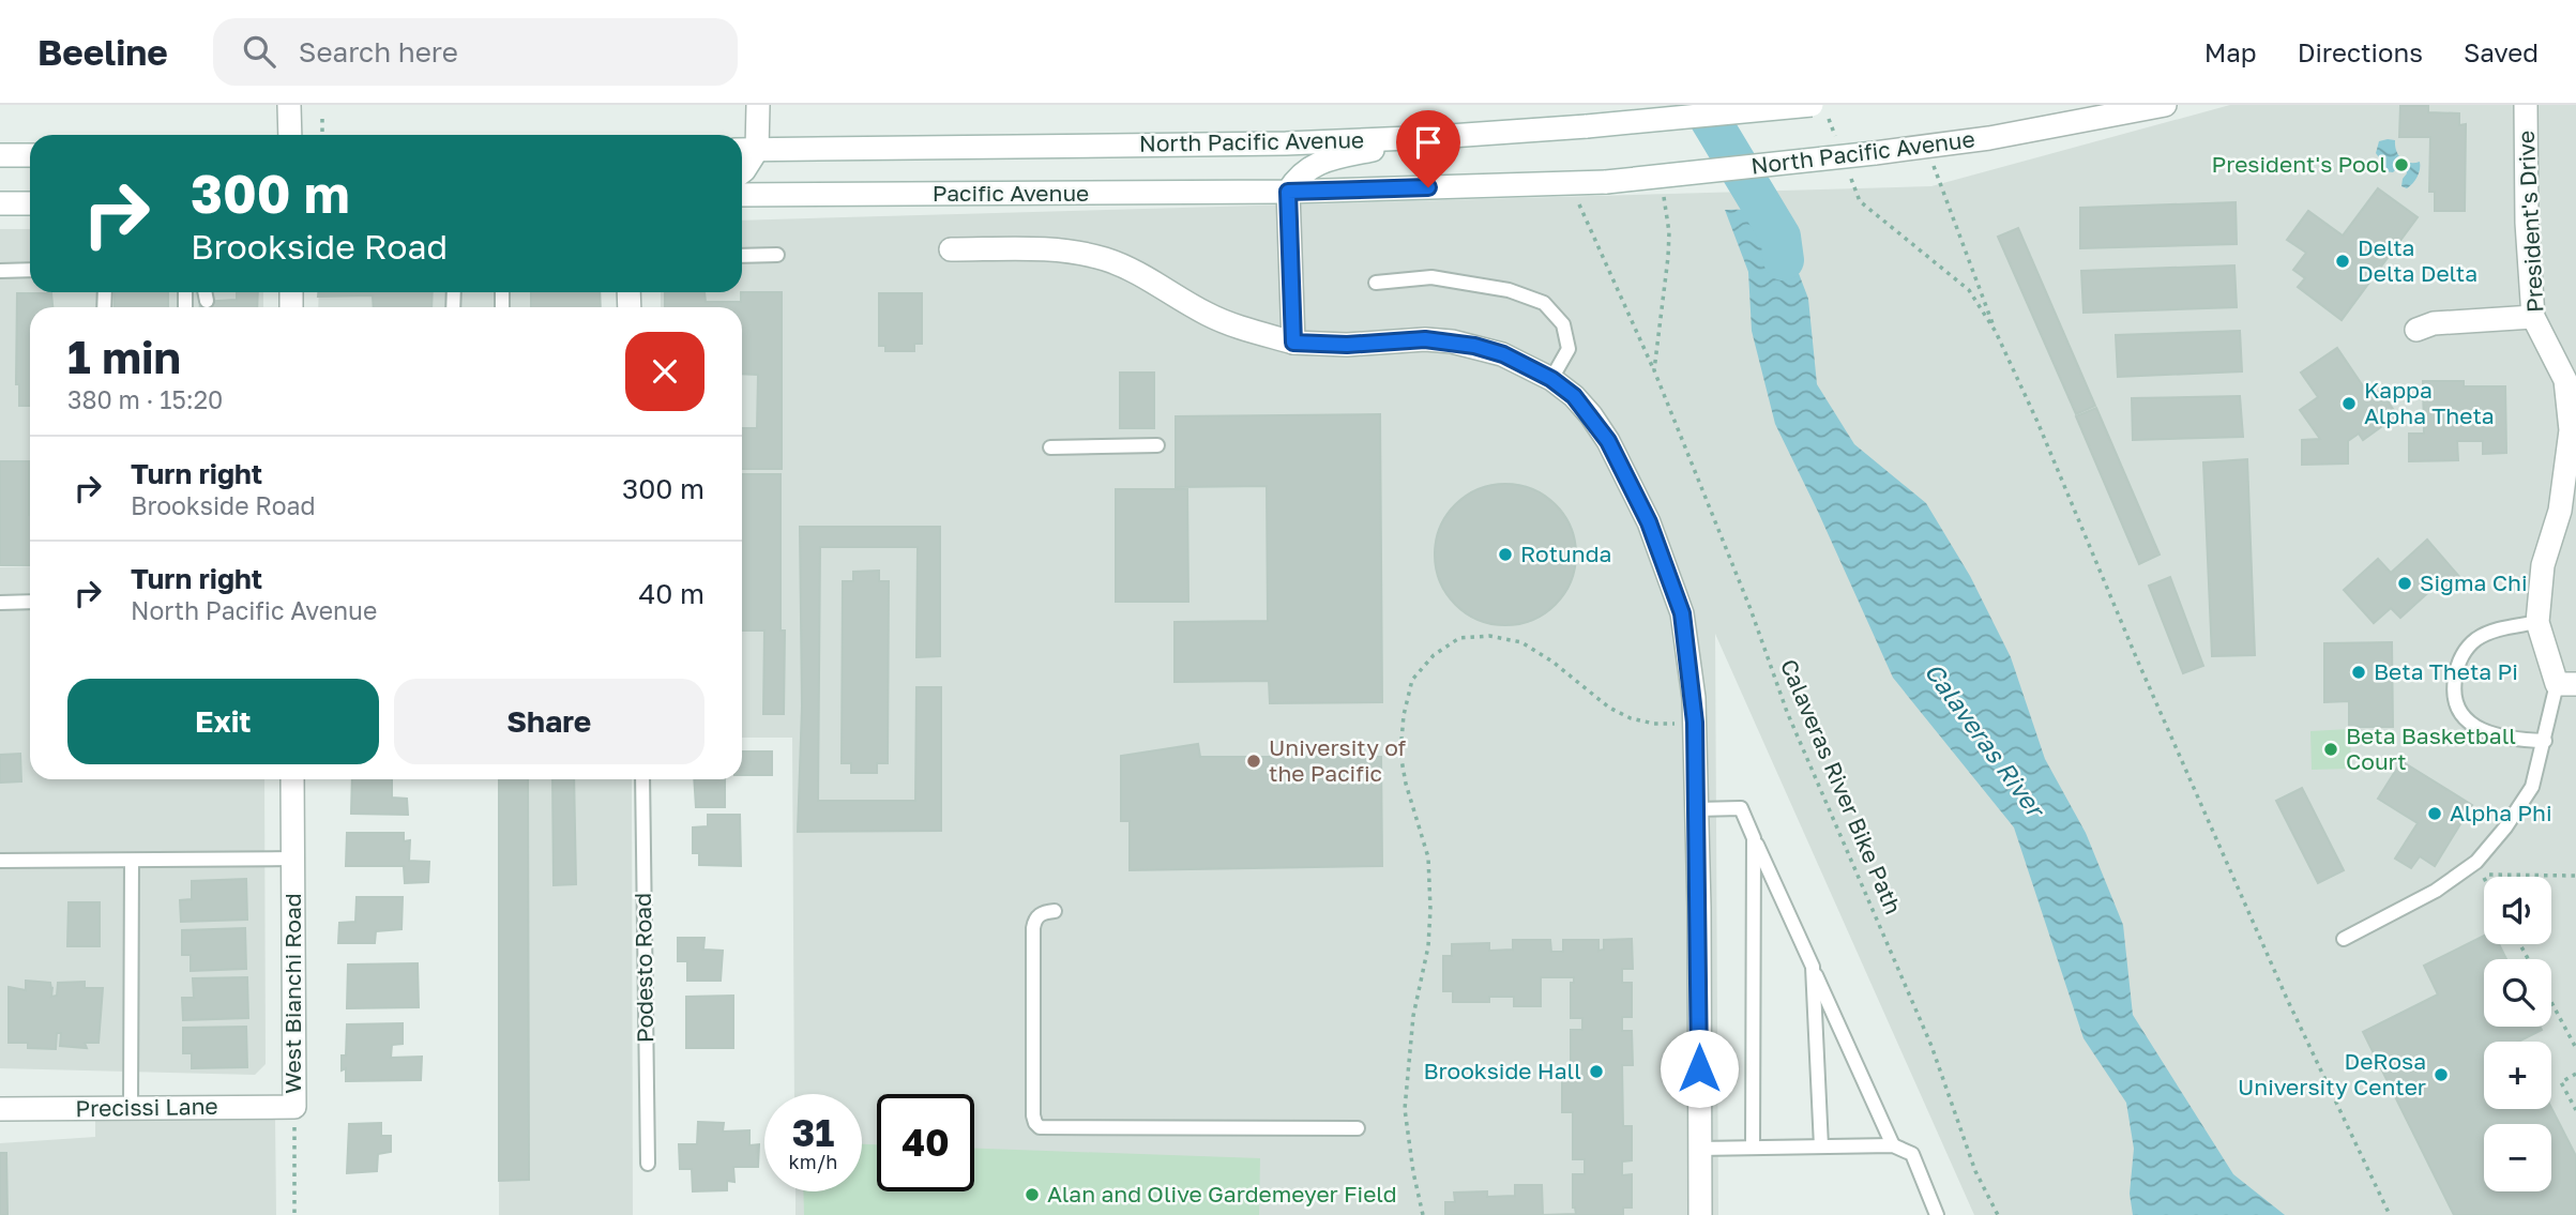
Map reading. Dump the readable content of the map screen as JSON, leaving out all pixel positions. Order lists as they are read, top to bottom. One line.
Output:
{"streets":{"street":["North Pacific Avenue","Pacific Avenue","President's Drive","West Bianchi Road","Precissi Lane"],"lane":["Podesto Road"],"path":["Calaveras River Bike Path"]},"crossings":[["North Pacific Avenue","Pacific Avenue"],["North Pacific Avenue","Calaveras River Bike Path"],["West Bianchi Road","Precissi Lane"]],"water":["Calaveras River"],"places":["President's Pool","Delta Delta Delta","Kappa Alpha Theta","Rotunda","Sigma Chi","Beta Theta Pi","Beta Basketball Court","University of the Pacific","Alpha Phi","Brookside Hall","DeRosa University Center","Alan and Olive Gardemeyer Field"],"page":{"header":"Beeline","search":"Search here","nav":["Map","Directions","Saved"],"turn":["300 m","Brookside Road"],"heading":["1 min","380 m · 15:20"],"list":[{"name":"Turn right","note":"Brookside Road","value":"300 m"},{"name":"Turn right","note":"North Pacific Avenue","value":"40 m"}],"buttons":["Exit","Share"],"map_buttons":["+","−"],"speed":"31 km/h","limit":"40"}}
